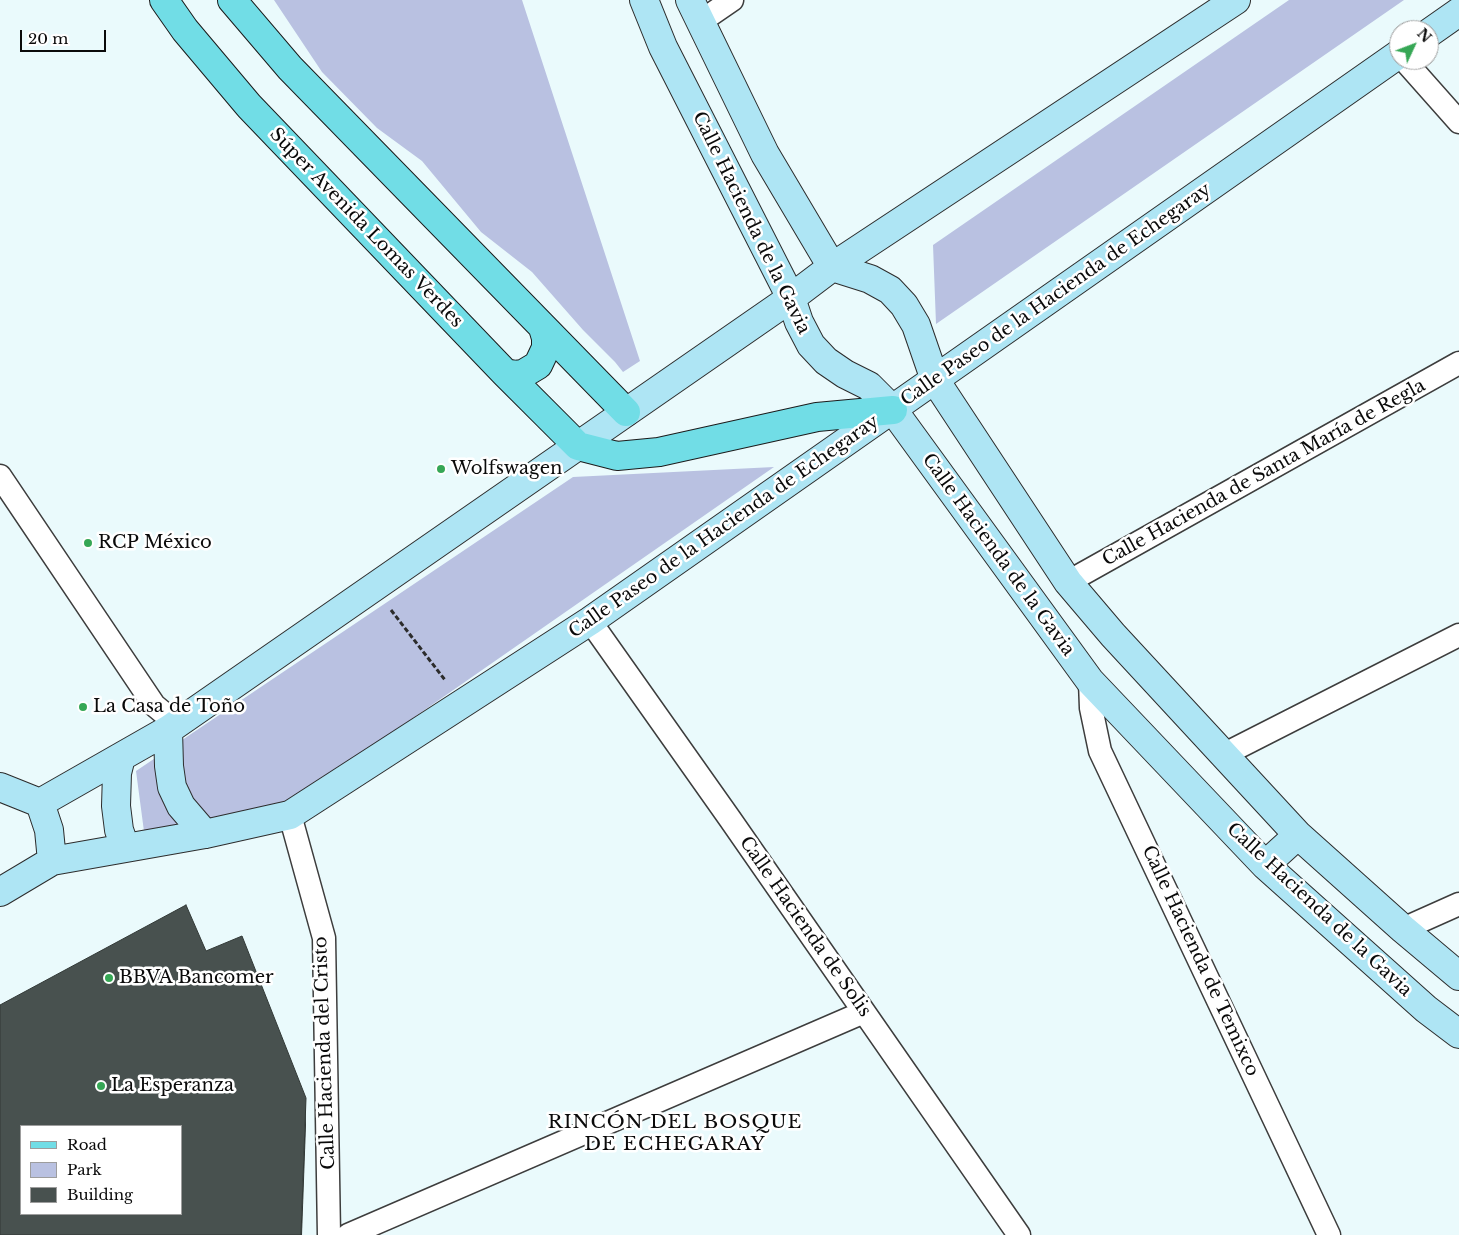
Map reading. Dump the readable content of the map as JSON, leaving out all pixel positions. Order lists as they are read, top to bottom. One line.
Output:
{"streets":{"main road":["Calle Hacienda de la Gavia","Súper Avenida Lomas Verdes","Calle Paseo de la Hacienda de Echegaray"],"street":["Calle Hacienda de Santa María de Regla","Calle Hacienda de Solis","Calle Hacienda de Temixco","Calle Hacienda del Cristo"]},"crossings":[["Calle Hacienda de la Gavia","Calle Paseo de la Hacienda de Echegaray"],["Calle Hacienda de la Gavia","Calle Hacienda de Temixco"],["Calle Paseo de la Hacienda de Echegaray","Calle Hacienda de Solis"],["Calle Paseo de la Hacienda de Echegaray","Calle Hacienda del Cristo"]],"districts":["RINCÓN DEL BOSQUE DE ECHEGARAY"],"places":["Wolfswagen","RCP México","La Casa de Toño","BBVA Bancomer","La Esperanza"],"legend":["Road","Park","Building"],"scale_bar":"20 m","north":"top right"}
